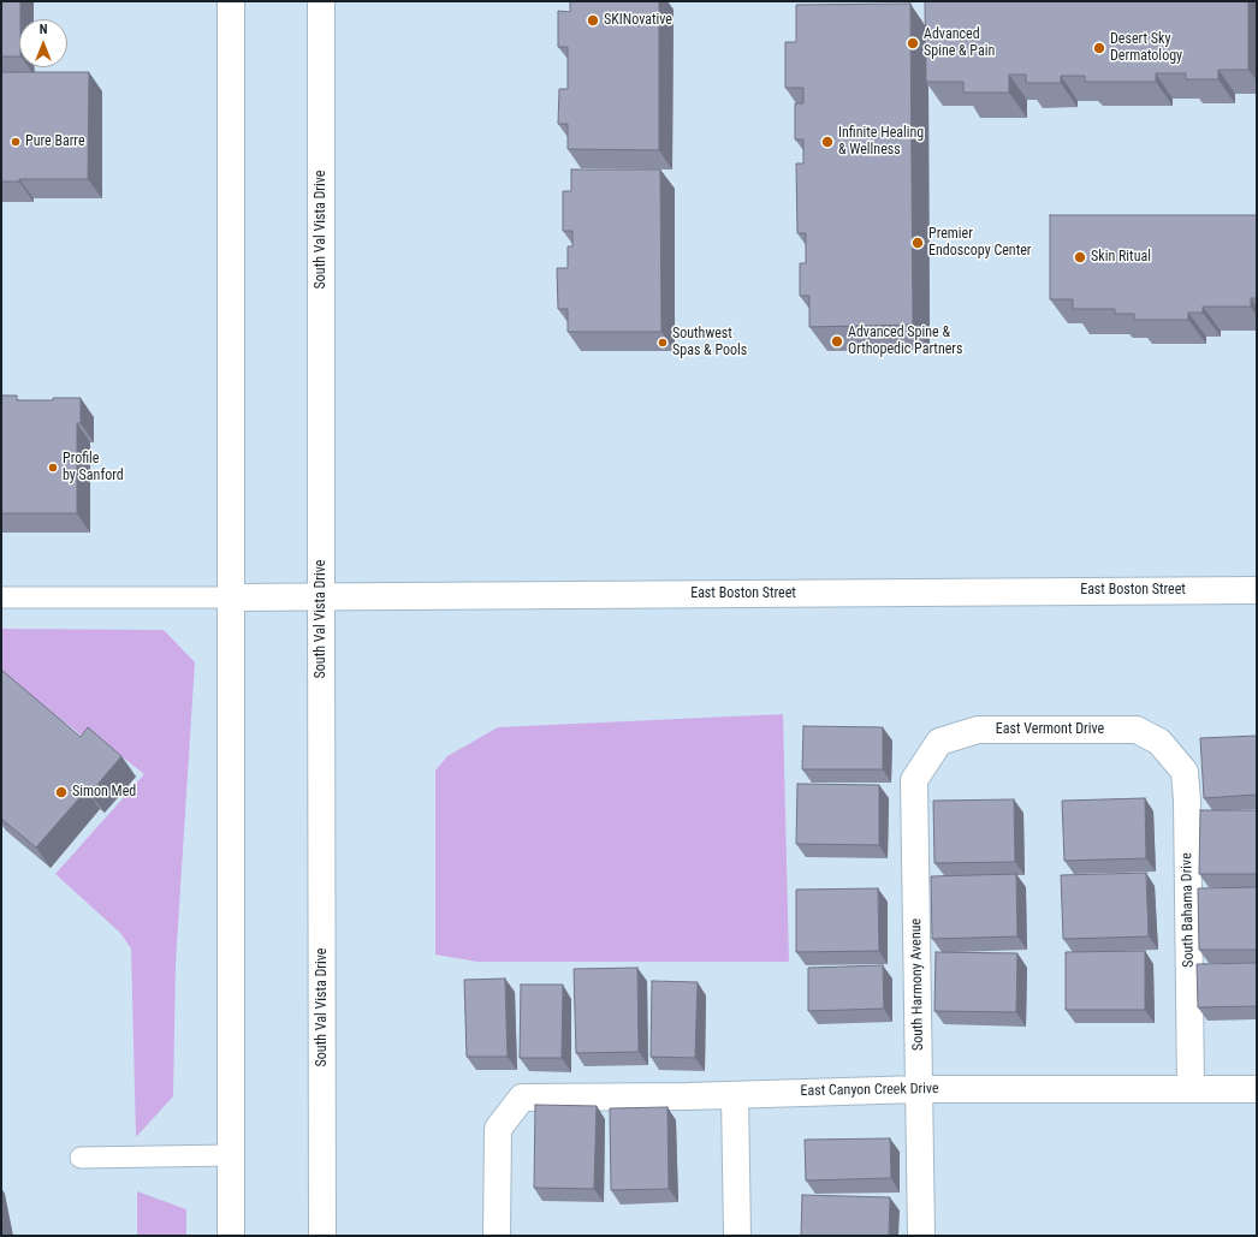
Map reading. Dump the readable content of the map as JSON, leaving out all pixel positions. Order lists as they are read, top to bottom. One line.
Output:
{"streets":{"street":["South Val Vista Drive","East Boston Street","East Vermont Drive","South Bahama Drive","South Harmony Avenue","East Canyon Creek Drive"]},"crossings":[["South Val Vista Drive","East Boston Street"],["East Vermont Drive","South Bahama Drive"],["East Vermont Drive","South Harmony Avenue"],["South Bahama Drive","East Canyon Creek Drive"],["South Harmony Avenue","East Canyon Creek Drive"]],"places":["SKINovative","Advanced Spine & Pain","Desert Sky Dermatology","Pure Barre","Infinite Healing & Wellness","Premier Endoscopy Center","Skin Ritual","Advanced Spine & Orthopedic Partners","Southwest Spas & Pools","Profile by Sanford","Simon Med"],"north":"top"}
